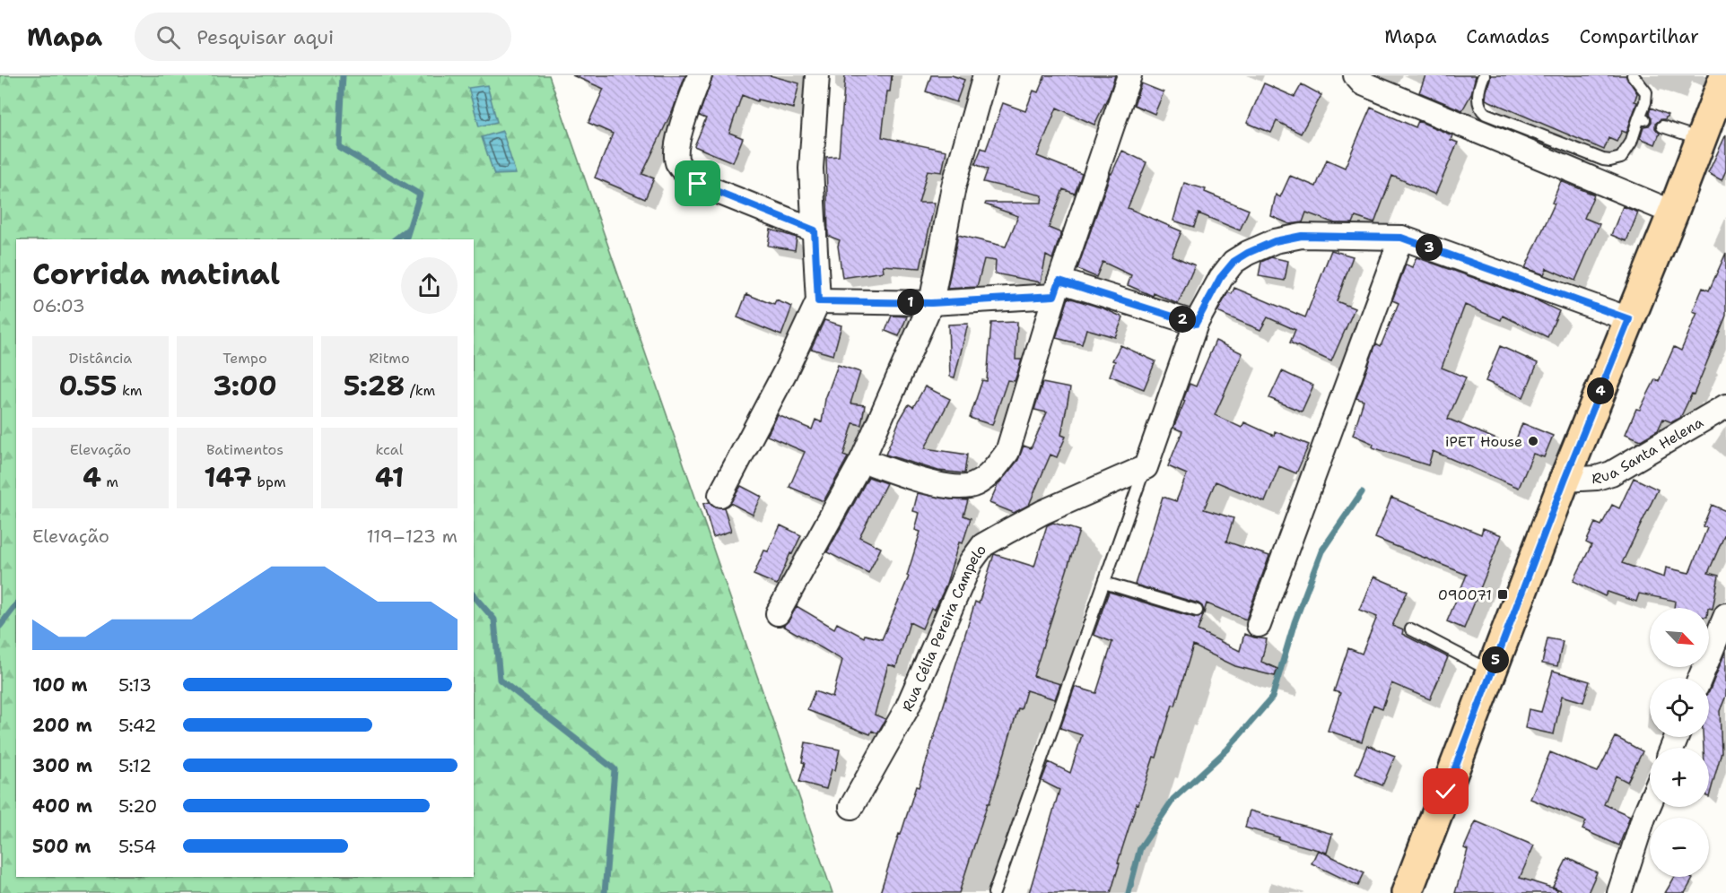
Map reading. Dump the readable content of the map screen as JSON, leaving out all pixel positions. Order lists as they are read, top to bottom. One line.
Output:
{"streets":{"street":["Rua Santa Helena","Rua Célia Pereira Campelo"]},"places":{"other":["iPET House"],"transit":["090071"]},"north":"bottom right","page":{"header":"Mapa","search":"Pesquisar aqui","nav":["Mapa","Camadas","Compartilhar"],"pins":["3","1","2","4","5"],"heading":["Corrida matinal","06:03"],"stats":[["Distância","0.55 km"],["Tempo","3:00"],["Ritmo","5:28 /km"],["Elevação","4 m"],["Batimentos","147 bpm"],["kcal","41"]],"chart":["Elevação","119–123 m"],"map_buttons":["+","−"],"list":[{"name":"100 m","note":"5:13"},{"name":"200 m","note":"5:42"},{"name":"300 m","note":"5:12"},{"name":"400 m","note":"5:20"},{"name":"500 m","note":"5:54"}]}}
